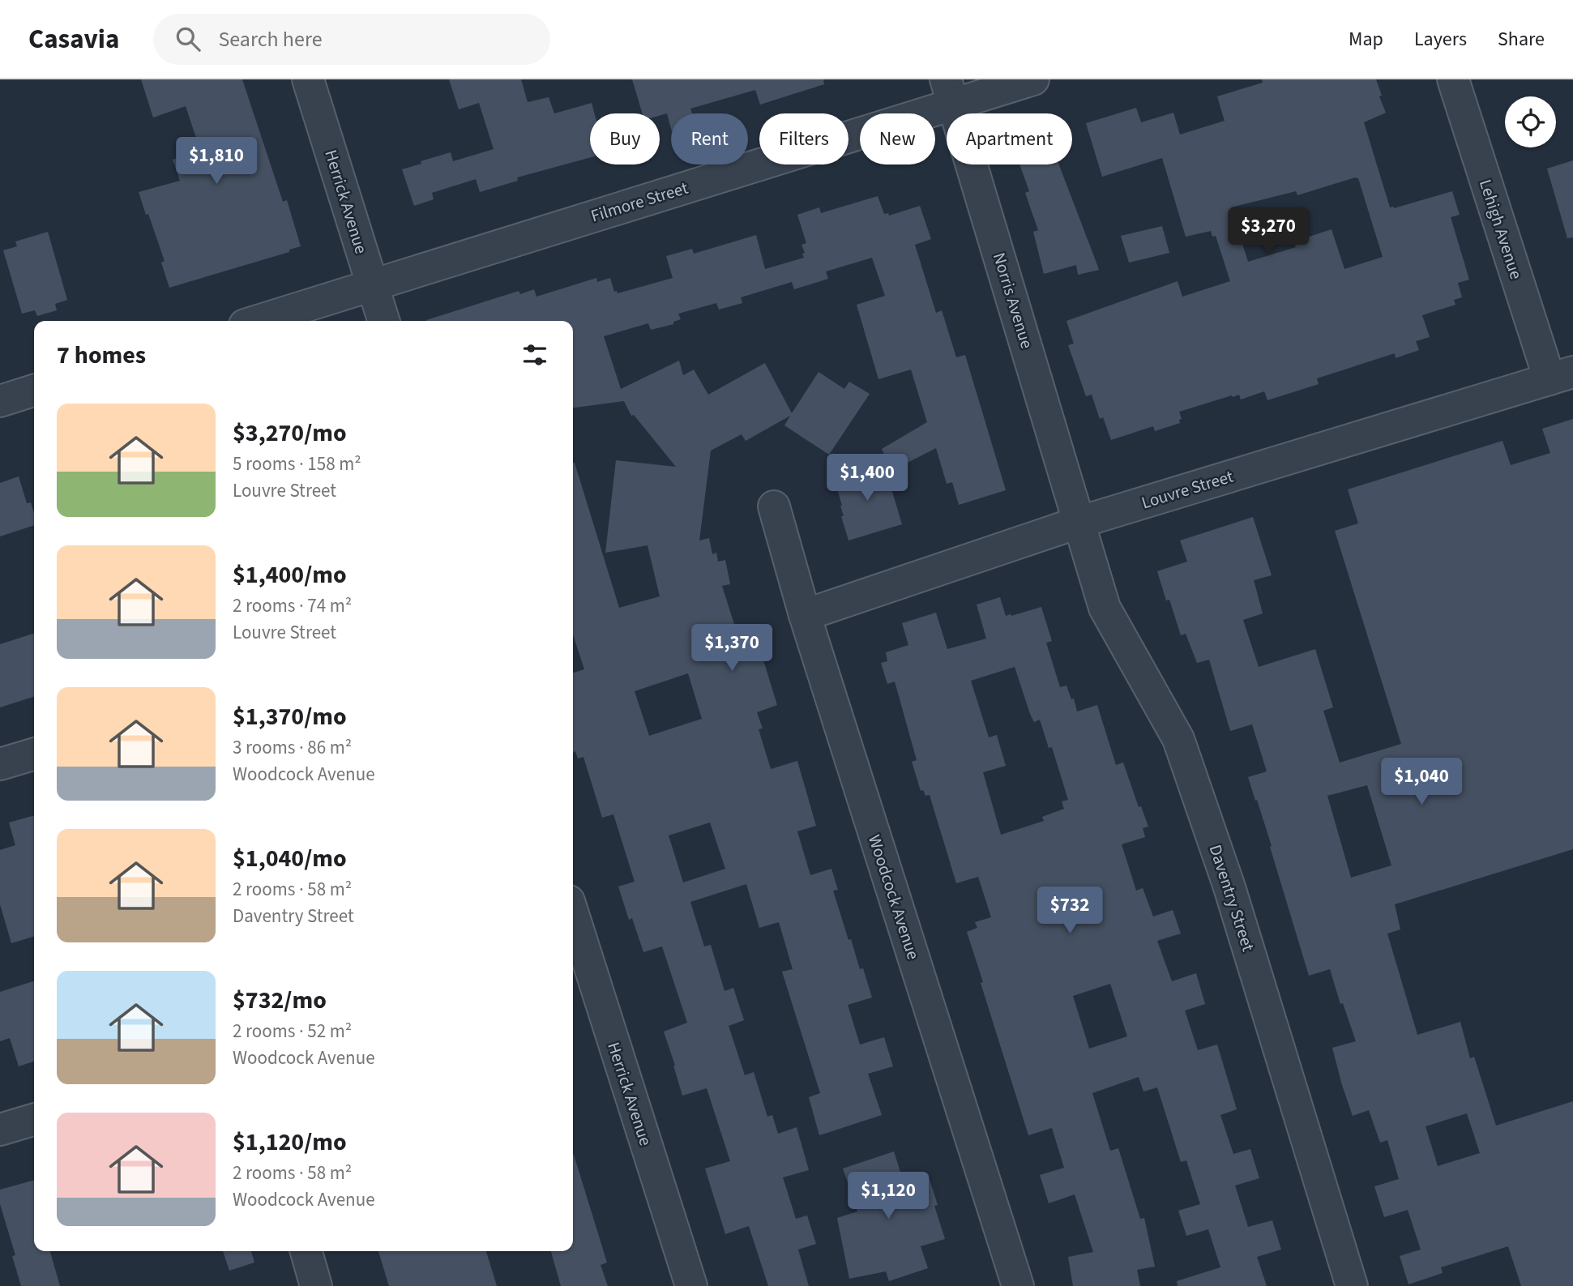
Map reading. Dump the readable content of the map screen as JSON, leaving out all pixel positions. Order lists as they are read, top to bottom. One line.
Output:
{"streets":{"street":["Herrick Avenue","Filmore Street","Lehigh Avenue","Norris Avenue","Louvre Street","Woodcock Avenue","Daventry Street"]},"crossings":[["Herrick Avenue","Filmore Street"],["Filmore Street","Norris Avenue"],["Lehigh Avenue","Louvre Street"],["Norris Avenue","Louvre Street"],["Norris Avenue","Daventry Street"],["Louvre Street","Woodcock Avenue"],["Louvre Street","Daventry Street"]],"page":{"header":"Casavia","search":"Search here","nav":["Map","Layers","Share"],"chip":["Buy","Rent","Filters","New","Apartment"],"price":["$1,810","$3,270","$1,400","$1,370","$1,040","$732","$1,120"],"heading":"7 homes","list":[{"name":"$3,270/mo","note":"5 rooms · 158 m² · Louvre Street"},{"name":"$1,400/mo","note":"2 rooms · 74 m² · Louvre Street"},{"name":"$1,370/mo","note":"3 rooms · 86 m² · Woodcock Avenue"},{"name":"$1,040/mo","note":"2 rooms · 58 m² · Daventry Street"},{"name":"$732/mo","note":"2 rooms · 52 m² · Woodcock Avenue"},{"name":"$1,120/mo","note":"2 rooms · 58 m² · Woodcock Avenue"}]}}
